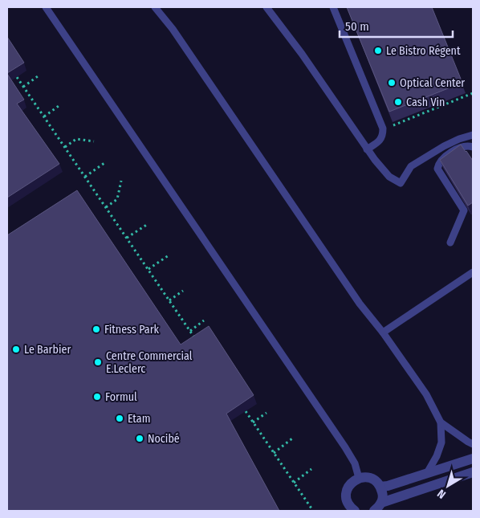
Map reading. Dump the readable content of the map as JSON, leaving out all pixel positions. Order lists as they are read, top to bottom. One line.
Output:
{"places":["Le Bistro Régent","Optical Center","Cash Vin","Fitness Park","Le Barbier","Centre Commercial E.Leclerc","Formul","Etam","Nocibé"],"scale_bar":"50 m","north":"bottom left"}
